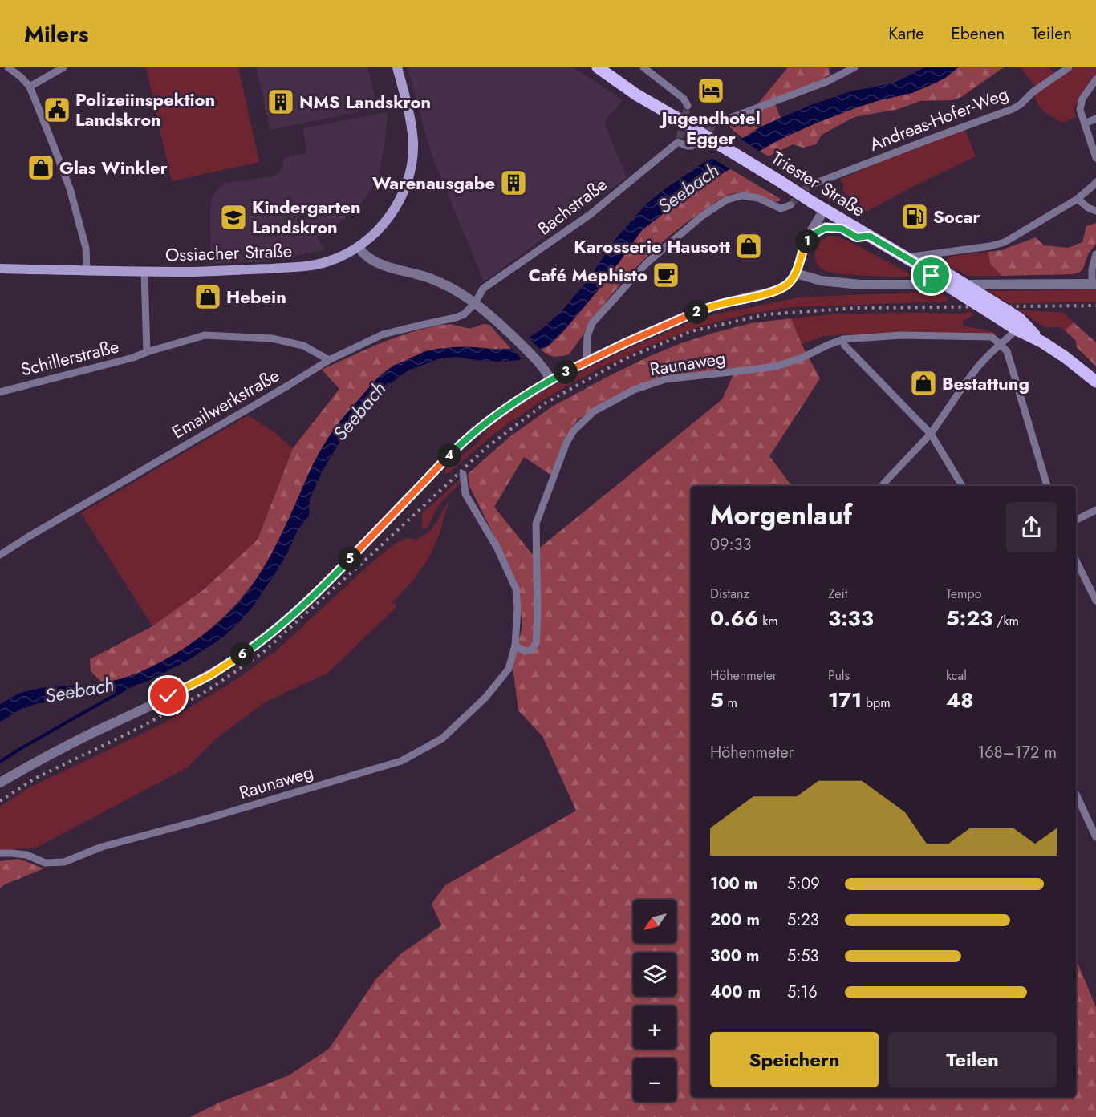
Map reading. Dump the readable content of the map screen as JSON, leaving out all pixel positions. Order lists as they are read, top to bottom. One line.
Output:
{"streets":{"main road":["Triester Straße","Ossiacher Straße"],"street":["Andreas-Hofer-Weg","Bachstraße","Schillerstraße","Raunaweg","Emailwerkstraße"]},"crossings":[["Bachstraße","Emailwerkstraße"],["Ossiacher Straße","Schillerstraße"],["Schillerstraße","Emailwerkstraße"]],"water":["Seebach"],"places":{"hotel":["Jugendhotel Egger"],"building":["NMS Landskron","Warenausgabe"],"public building":["Polizeiinspektion Landskron"],"shop":["Glas Winkler","Karosserie Hausott","Hebein","Bestattung"],"fuel station":["Socar"],"school or university":["Kindergarten Landskron"],"cafe":["Café Mephisto"]},"north":"bottom left","page":{"header":"Milers","nav":["Karte","Ebenen","Teilen"],"pins":["1","2","3","4","5","6"],"heading":["Morgenlauf","09:33"],"stats":[["Distanz","0.66 km"],["Zeit","3:33"],["Tempo","5:23 /km"],["Höhenmeter","5 m"],["Puls","171 bpm"],["kcal","48"]],"chart":["Höhenmeter","168–172 m"],"list":[{"name":"100 m","note":"5:09"},{"name":"200 m","note":"5:23"},{"name":"300 m","note":"5:53"},{"name":"400 m","note":"5:16"}],"map_buttons":["+","−"],"buttons":["Speichern","Teilen"]}}
